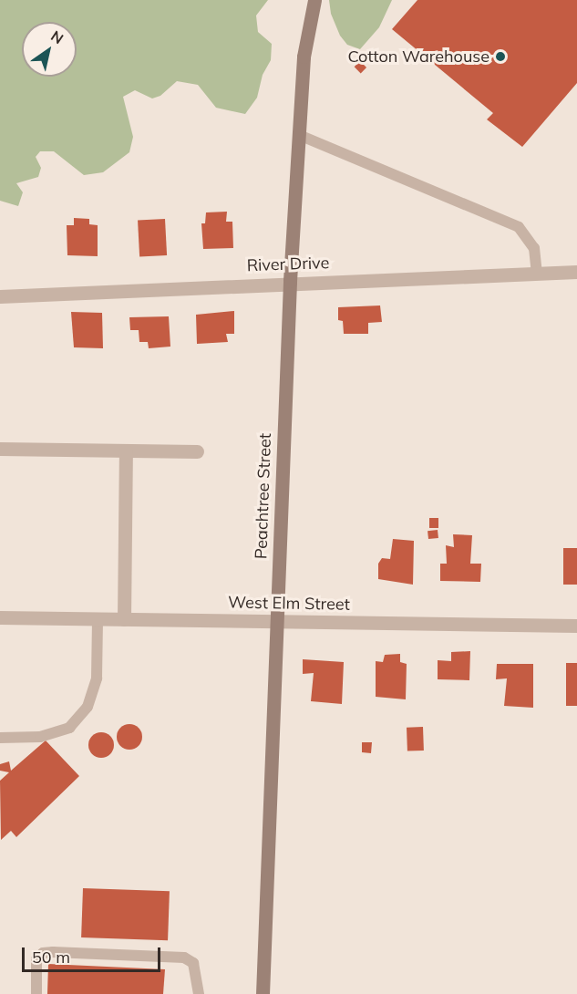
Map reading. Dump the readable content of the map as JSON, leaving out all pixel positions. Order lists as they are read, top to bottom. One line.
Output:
{"streets":{"main road":["Peachtree Street"],"street":["River Drive","West Elm Street"]},"crossings":[["River Drive","Peachtree Street"],["Peachtree Street","West Elm Street"]],"places":["Cotton Warehouse"],"scale_bar":"50 m","north":"top right"}
